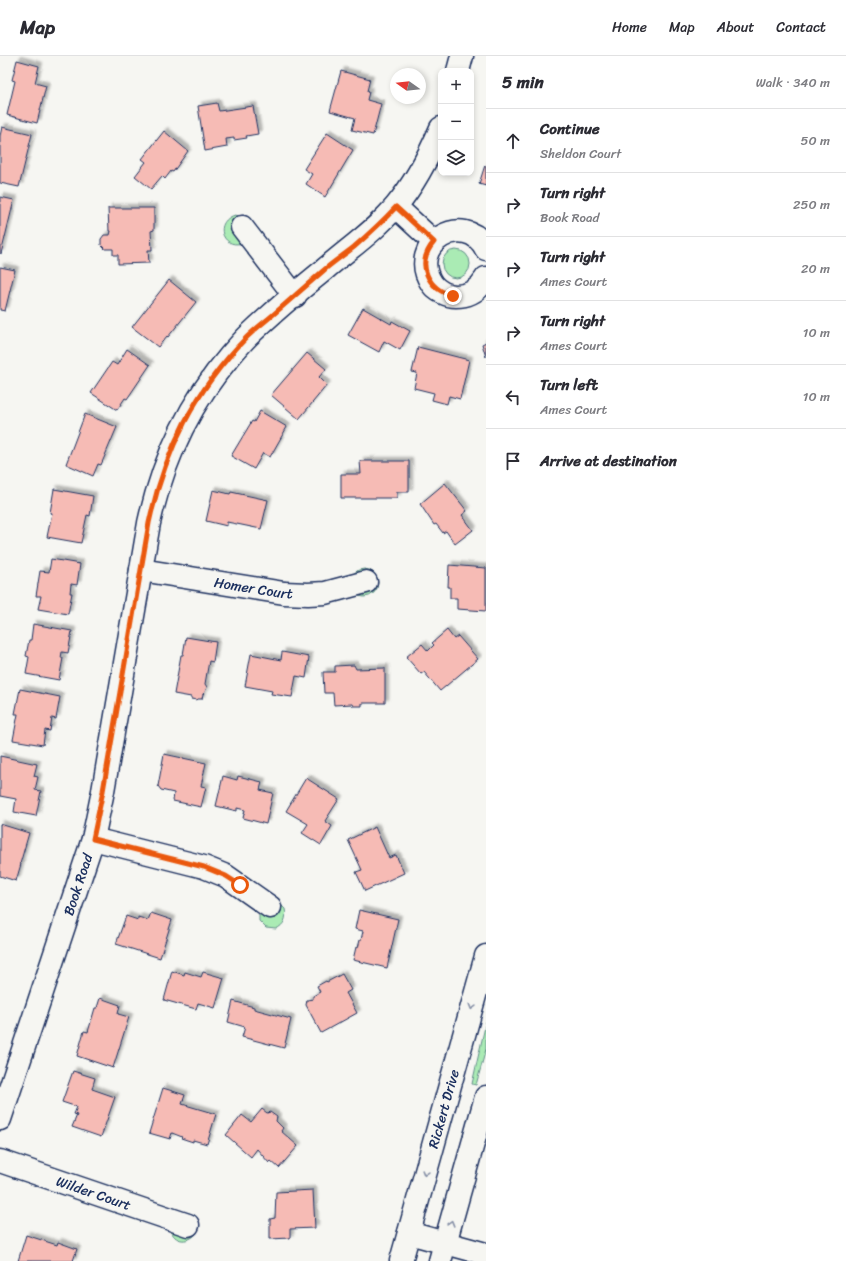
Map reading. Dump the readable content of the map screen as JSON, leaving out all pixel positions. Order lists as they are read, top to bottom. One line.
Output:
{"streets":{"street":["Homer Court","Book Road","Rickert Drive","Wilder Court"]},"crossings":[["Homer Court","Book Road"]],"north":"left","page":{"header":"Map","nav":["Home","Map","About","Contact"],"heading":["5 min","Walk · 340 m"],"map_buttons":["+","−"],"list":[["Continue","Sheldon Court","50 m"],["Turn right","Book Road","250 m"],["Turn right","Ames Court","20 m"],["Turn right","Ames Court","10 m"],["Turn left","Ames Court","10 m"],"Arrive at destination"]}}
